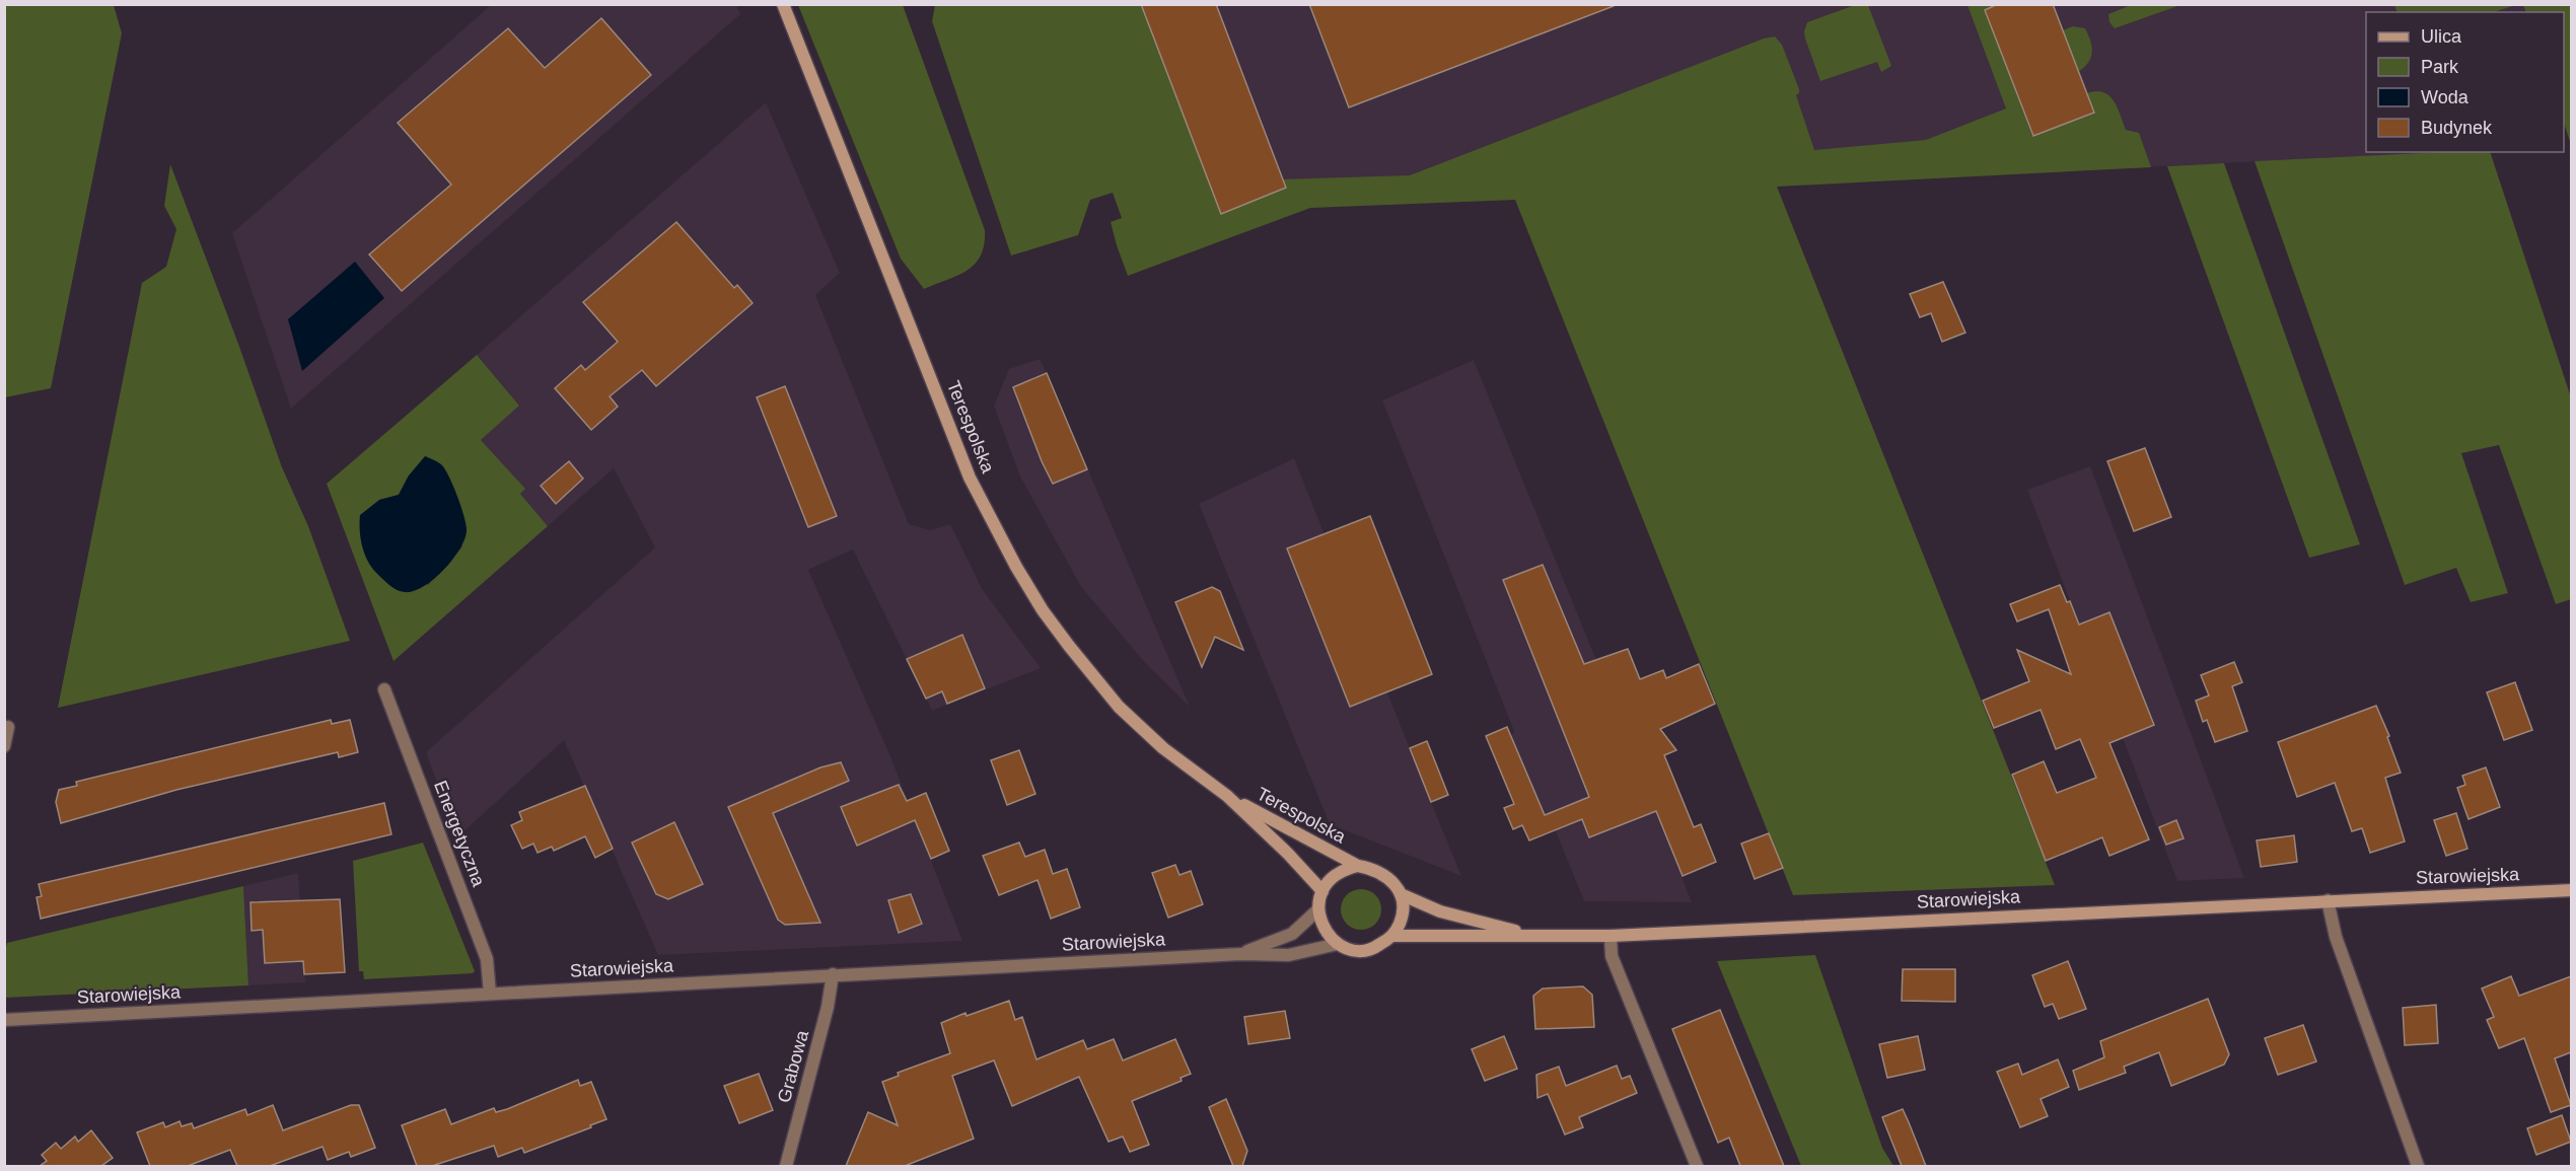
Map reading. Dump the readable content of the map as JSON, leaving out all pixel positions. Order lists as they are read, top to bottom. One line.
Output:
{"streets":{"street":["Terespolska","Energetyczna","Starowiejska","Grabowa"]},"crossings":[["Terespolska","Starowiejska"],["Energetyczna","Starowiejska"],["Starowiejska","Grabowa"]],"legend":["Ulica","Park","Woda","Budynek"]}
